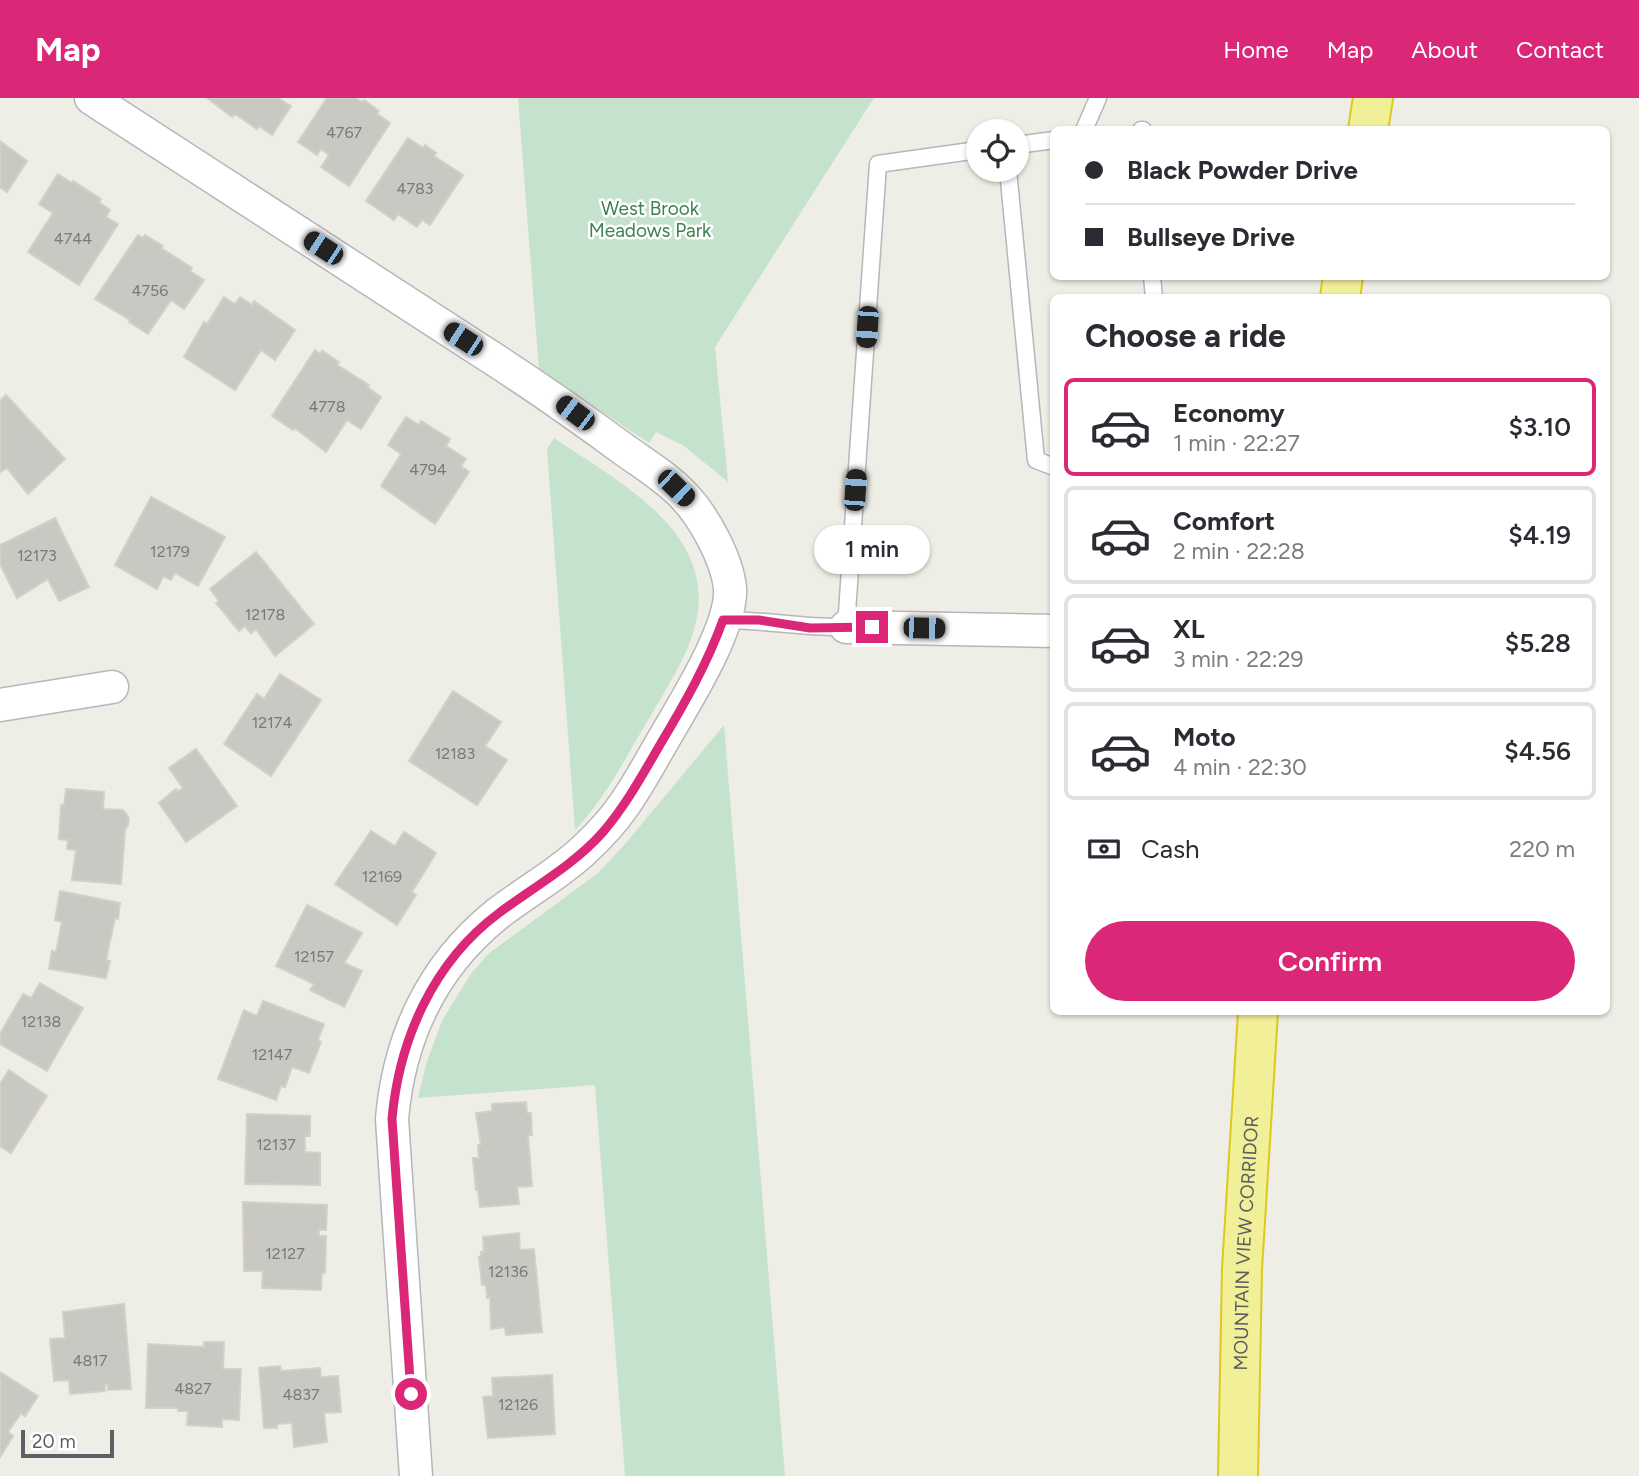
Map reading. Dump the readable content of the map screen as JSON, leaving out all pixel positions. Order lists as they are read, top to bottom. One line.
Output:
{"streets":{"highway":["MOUNTAIN VIEW CORRIDOR"]},"parks":["West Brook Meadows Park"],"house_numbers":["4767","4783","4744","4756","4778","4794","12179","12173","12178","12174","12183","12169","12157","12138","12147","12137","12127","12136","4817","4827","4837","12126"],"scale_bar":"20 m","page":{"header":"Map","nav":["Home","Map","About","Contact"],"banner":["Black Powder Drive","Bullseye Drive"],"heading":"Choose a ride","list":[{"name":"Economy","note":"1 min · 22:27","value":"$3.10"},{"name":"Comfort","note":"2 min · 22:28","value":"$4.19"},{"name":"XL","note":"3 min · 22:29","value":"$5.28"},{"name":"Moto","note":"4 min · 22:30","value":"$4.56"}],"bubble":"1 min","pay":["Cash","220 m"],"buttons":"Confirm","scale":"20 m"}}
